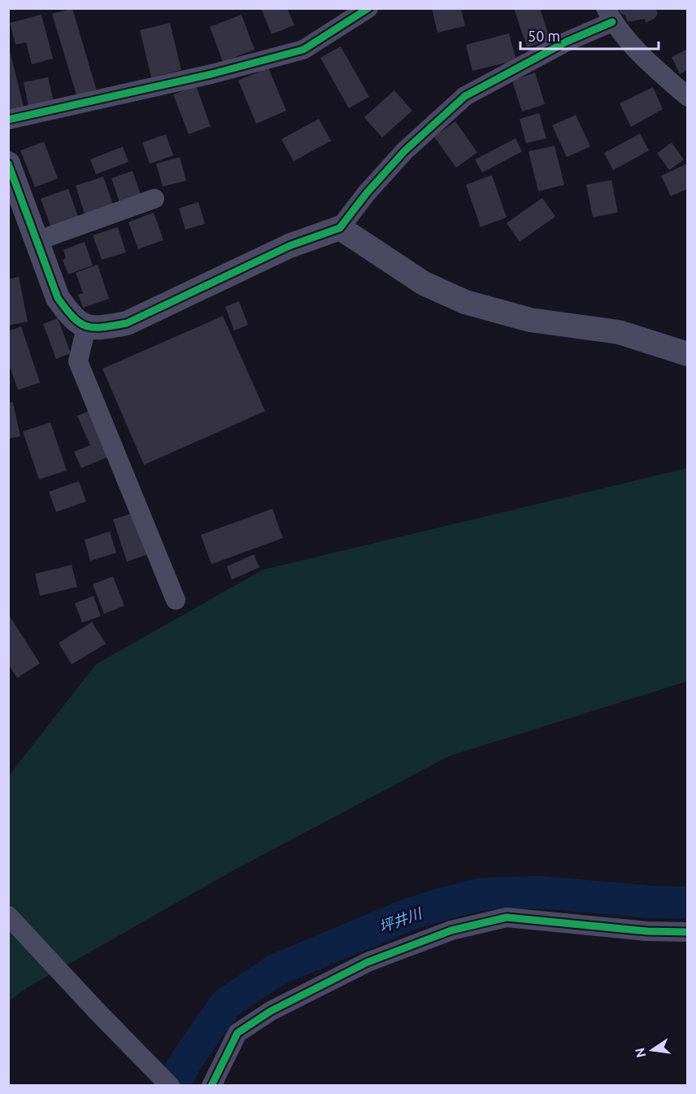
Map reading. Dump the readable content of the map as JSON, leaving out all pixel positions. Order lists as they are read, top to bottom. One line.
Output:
{"water":["坪井川"],"scale_bar":"50 m","north":"left"}
